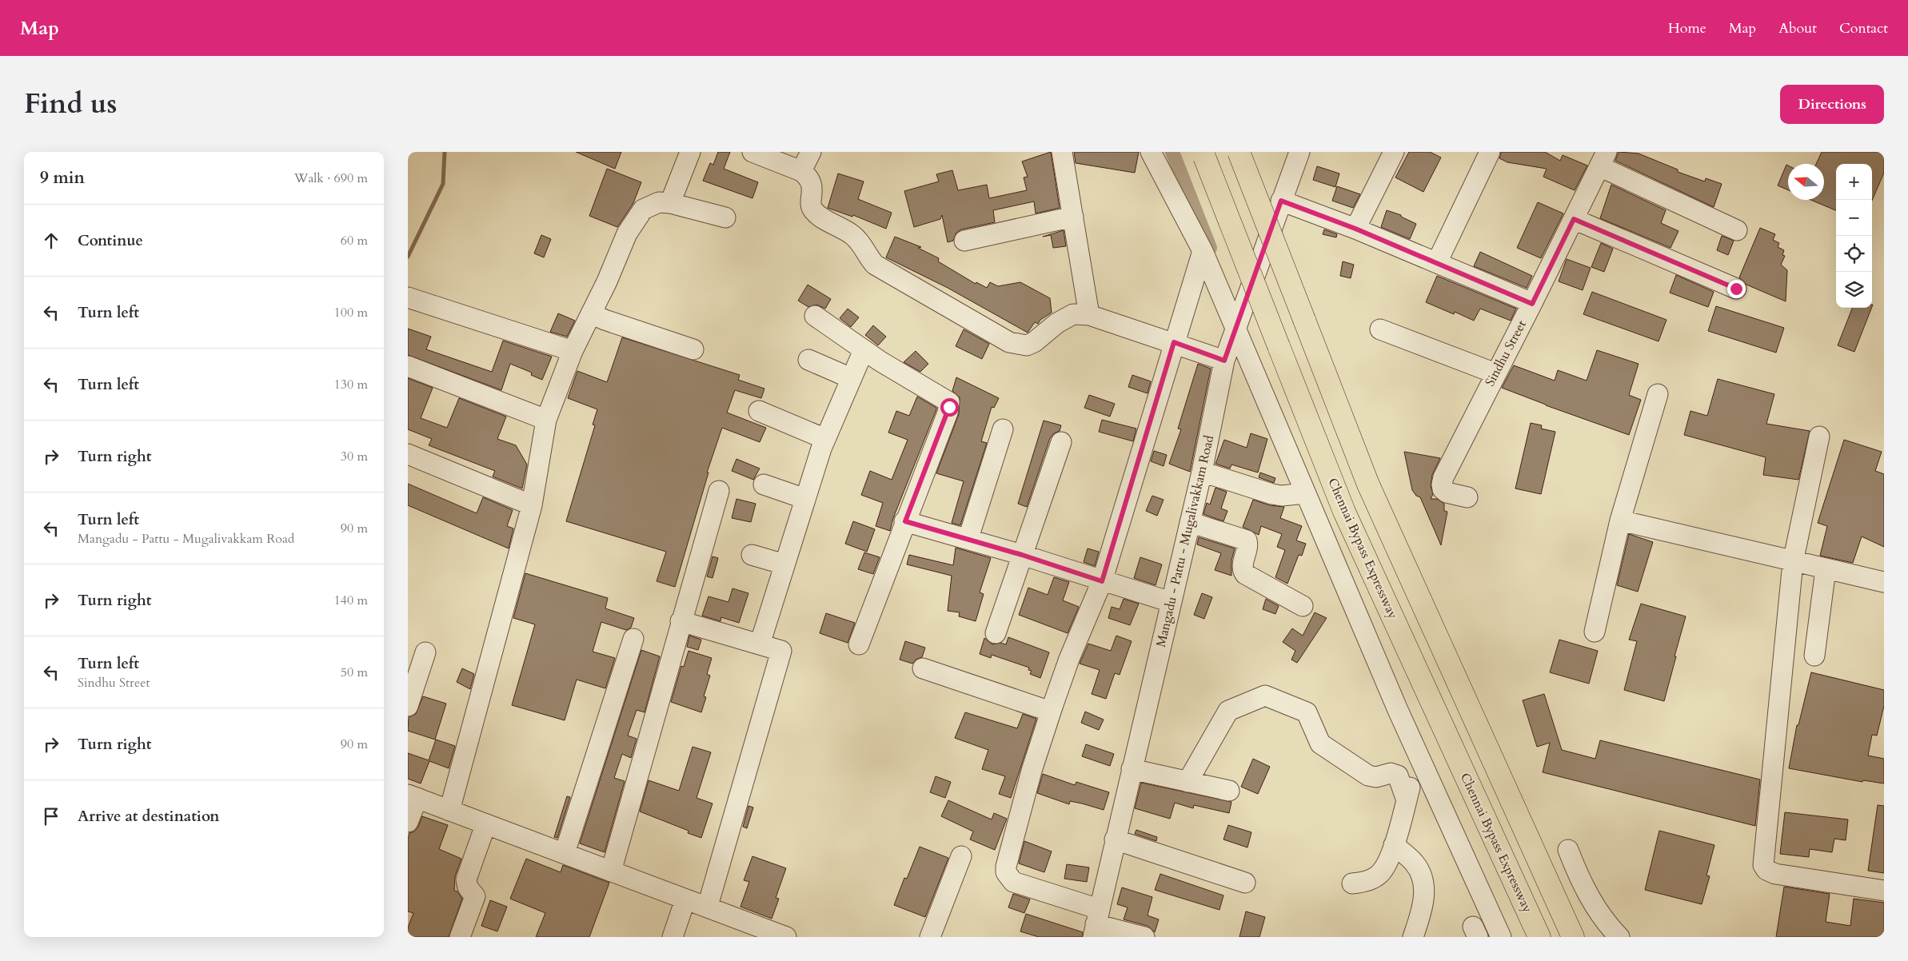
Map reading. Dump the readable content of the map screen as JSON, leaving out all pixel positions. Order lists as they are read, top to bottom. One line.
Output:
{"streets":{"highway":["Chennai Bypass Expressway"],"street":["Sindhu Street","Mangadu - Pattu - Mugalivakkam Road"]},"north":"left","page":{"header":"Map","nav":["Home","Map","About","Contact"],"title":"Find us","buttons":"Directions","heading":["9 min","Walk · 690 m"],"map_buttons":["+","−"],"list":[["Continue","60 m"],["Turn left","100 m"],["Turn left","130 m"],["Turn right","30 m"],["Turn left","Mangadu - Pattu - Mugalivakkam Road","90 m"],["Turn right","140 m"],["Turn left","Sindhu Street","50 m"],["Turn right","90 m"],"Arrive at destination"]}}
